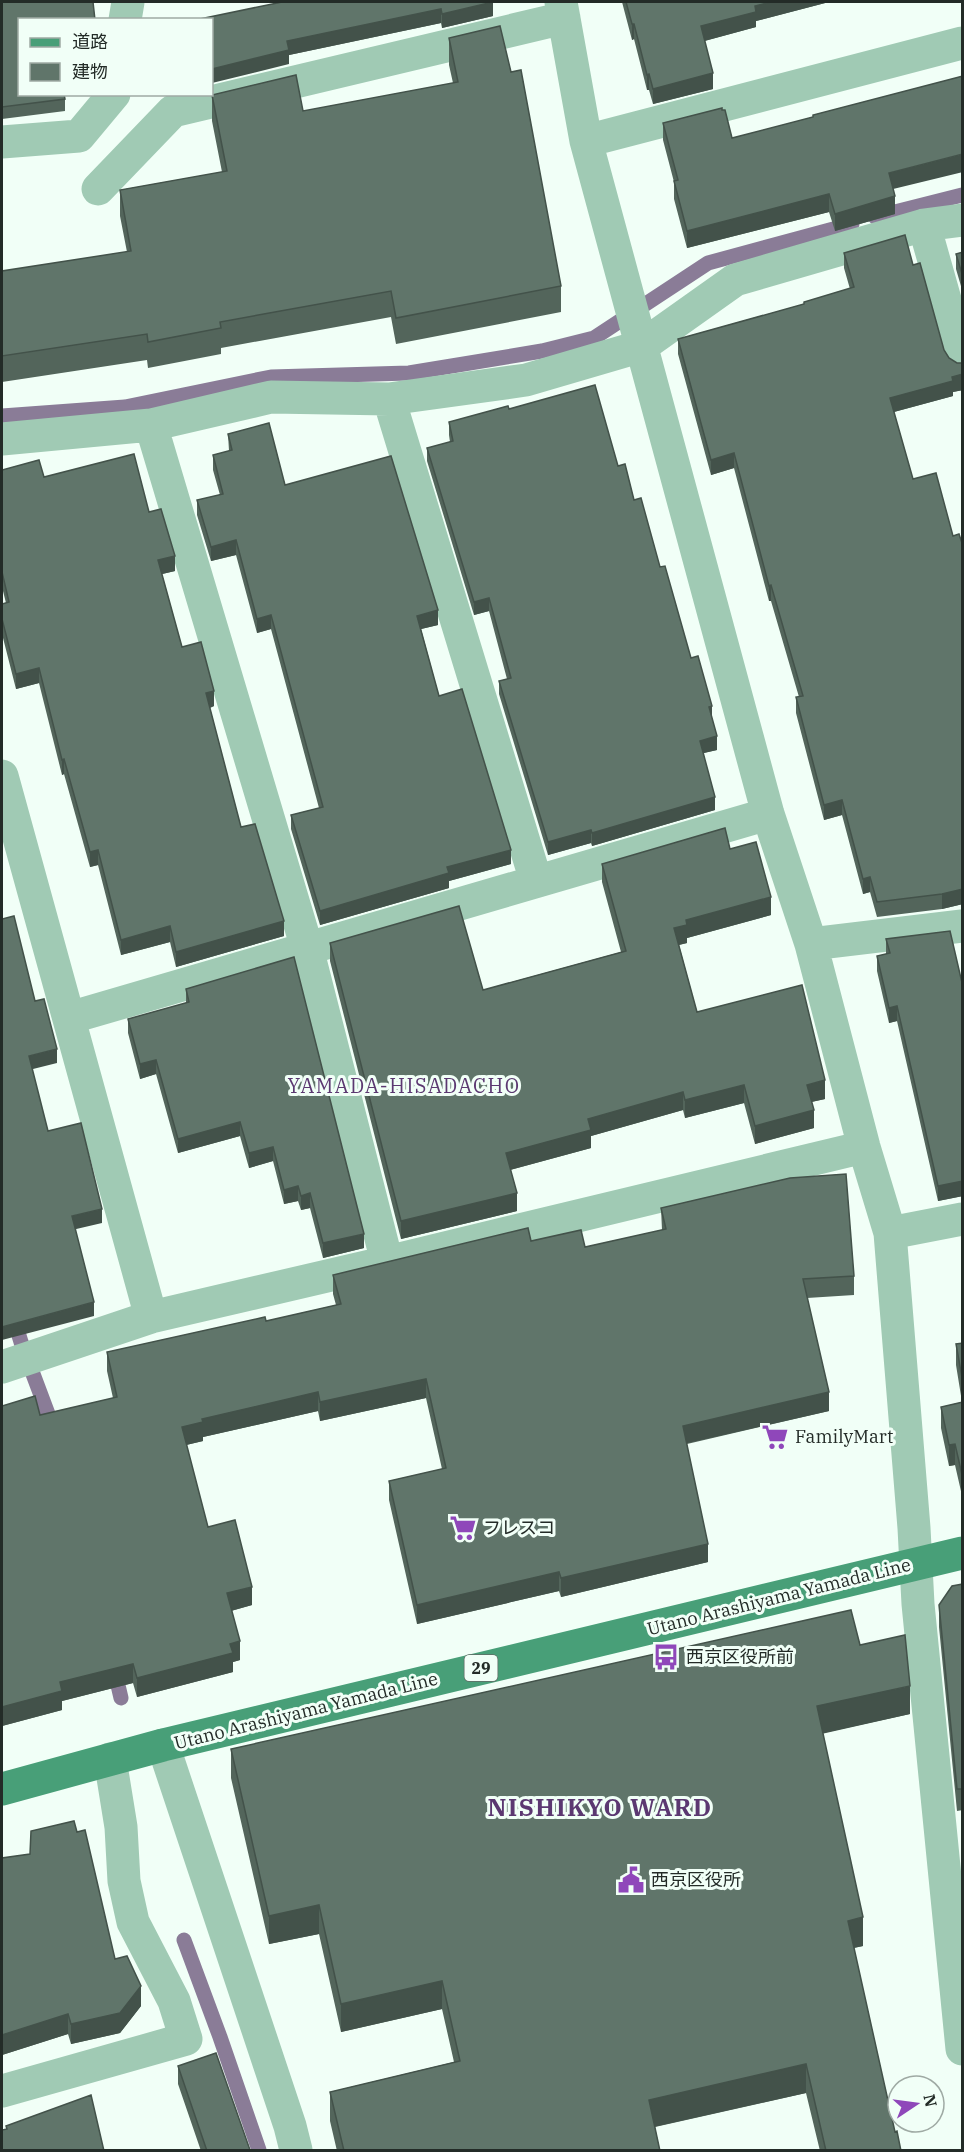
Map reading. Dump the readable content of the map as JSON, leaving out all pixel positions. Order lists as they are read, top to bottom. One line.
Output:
{"streets":{"main road":["Utano Arashiyama Yamada Line","29"]},"districts":["YAMADA-HISADACHO","NISHIKYO WARD"],"places":{"supermarket":["FamilyMart","フレスコ"],"bus stop":["西京区役所前"],"public building":["西京区役所"]},"legend":["道路","建物"],"north":"right"}
